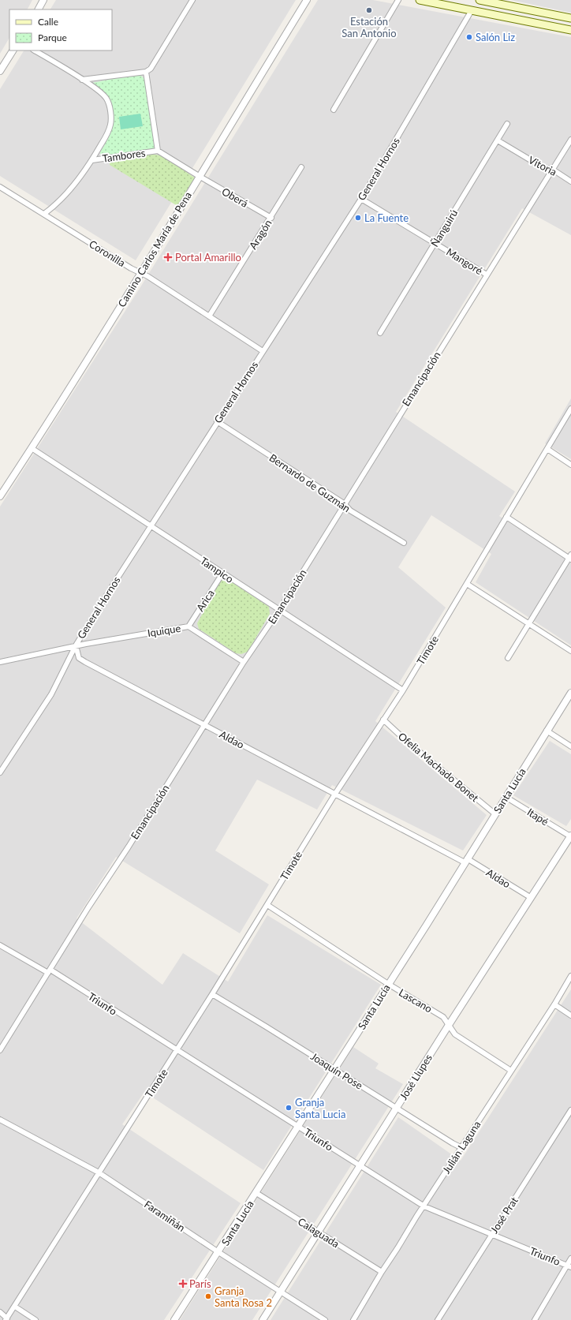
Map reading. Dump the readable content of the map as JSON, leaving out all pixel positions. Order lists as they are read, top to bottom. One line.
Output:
{"streets":{"street":["Tambores","Vitoria","General Hornos","Oberá","Ñanguirú","Aragón","Camino Carlos María de Pena","Coronilla","Mangoré","Emancipación","Bernardo de Guzmán","Tampico","Arica","Iquique","Timote","Aldao","Ofelia Machado Bonet","Santa Lucía","Itapé","Lascano","Triunfo","Joaquín Pose","José Llupes","Julián Laguna","José Prat","Faramiñán","Calaguada"]},"crossings":[["Tambores","Oberá"],["Vitoria","Ñanguirú"],["Vitoria","Emancipación"],["General Hornos","Coronilla"],["General Hornos","Mangoré"],["General Hornos","Bernardo de Guzmán"],["General Hornos","Tampico"],["General Hornos","Iquique"],["General Hornos","Aldao"],["Oberá","Aragón"],["Oberá","Camino Carlos María de Pena"],["Ñanguirú","Mangoré"],["Aragón","Coronilla"],["Camino Carlos María de Pena","Coronilla"],["Camino Carlos María de Pena","Tampico"],["Mangoré","Emancipación"],["Emancipación","Bernardo de Guzmán"],["Emancipación","Tampico"],["Emancipación","Iquique"],["Emancipación","Aldao"],["Emancipación","Triunfo"],["Tampico","Arica"],["Tampico","Timote"],["Arica","Iquique"],["Iquique","Aldao"],["Timote","Aldao"],["Timote","Ofelia Machado Bonet"],["Timote","Lascano"],["Timote","Triunfo"],["Timote","Joaquín Pose"],["Timote","Faramiñán"],["Aldao","Santa Lucía"],["Aldao","José Llupes"],["Ofelia Machado Bonet","Santa Lucía"],["Santa Lucía","Itapé"],["Santa Lucía","Lascano"],["Santa Lucía","Triunfo"],["Santa Lucía","Joaquín Pose"],["Santa Lucía","Faramiñán"],["Santa Lucía","Calaguada"],["Itapé","José Llupes"],["Lascano","José Llupes"],["Lascano","Julián Laguna"],["Triunfo","José Llupes"],["Triunfo","Julián Laguna"],["Triunfo","José Prat"],["Joaquín Pose","José Llupes"],["Joaquín Pose","Julián Laguna"],["José Llupes","Faramiñán"],["José Llupes","Calaguada"],["Julián Laguna","Calaguada"]],"places":{"other":["Estación San Antonio","Salón Liz","La Fuente","Granja Santa Lucia","Granja Santa Rosa 2"],"health":["Portal Amarillo","París"]},"legend":["Calle","Parque"]}
